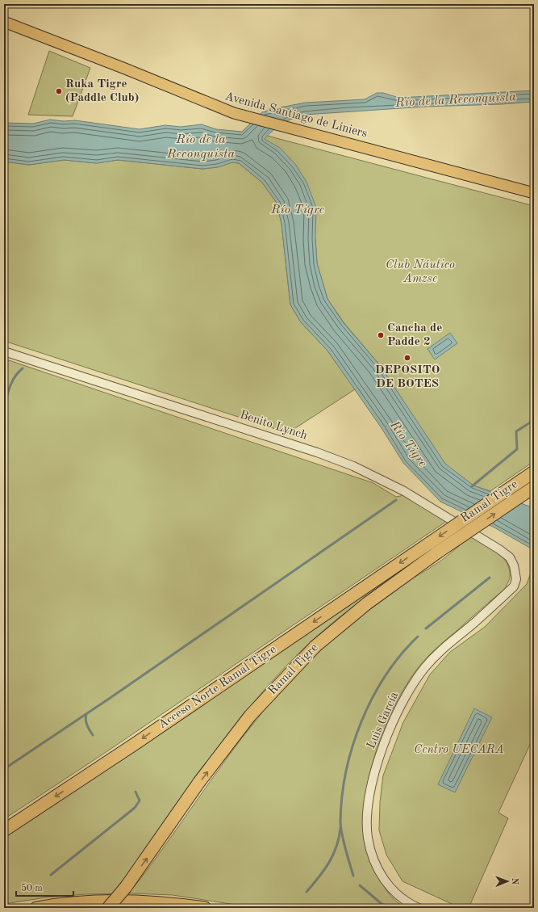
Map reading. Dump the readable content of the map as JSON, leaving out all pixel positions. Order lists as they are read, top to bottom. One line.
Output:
{"streets":{"highway":["Ramal Tigre","Acceso Norte Ramal Tigre"],"main road":["Avenida Santiago de Liniers"],"street":["Benito Lynch","Luis García"]},"crossings":[["Benito Lynch","Luis García"],["Ramal Tigre","Acceso Norte Ramal Tigre"]],"one_way":["Acceso Norte Ramal Tigre"],"water":["Río de la Reconquista","Río Tigre"],"parks":["Club Náutico Amzse","Centro UECARA"],"places":["Ruka Tigre (Paddle Club)","Cancha de Padde 2","DEPOSITO DE BOTES"],"scale_bar":"50 m","north":"right"}
